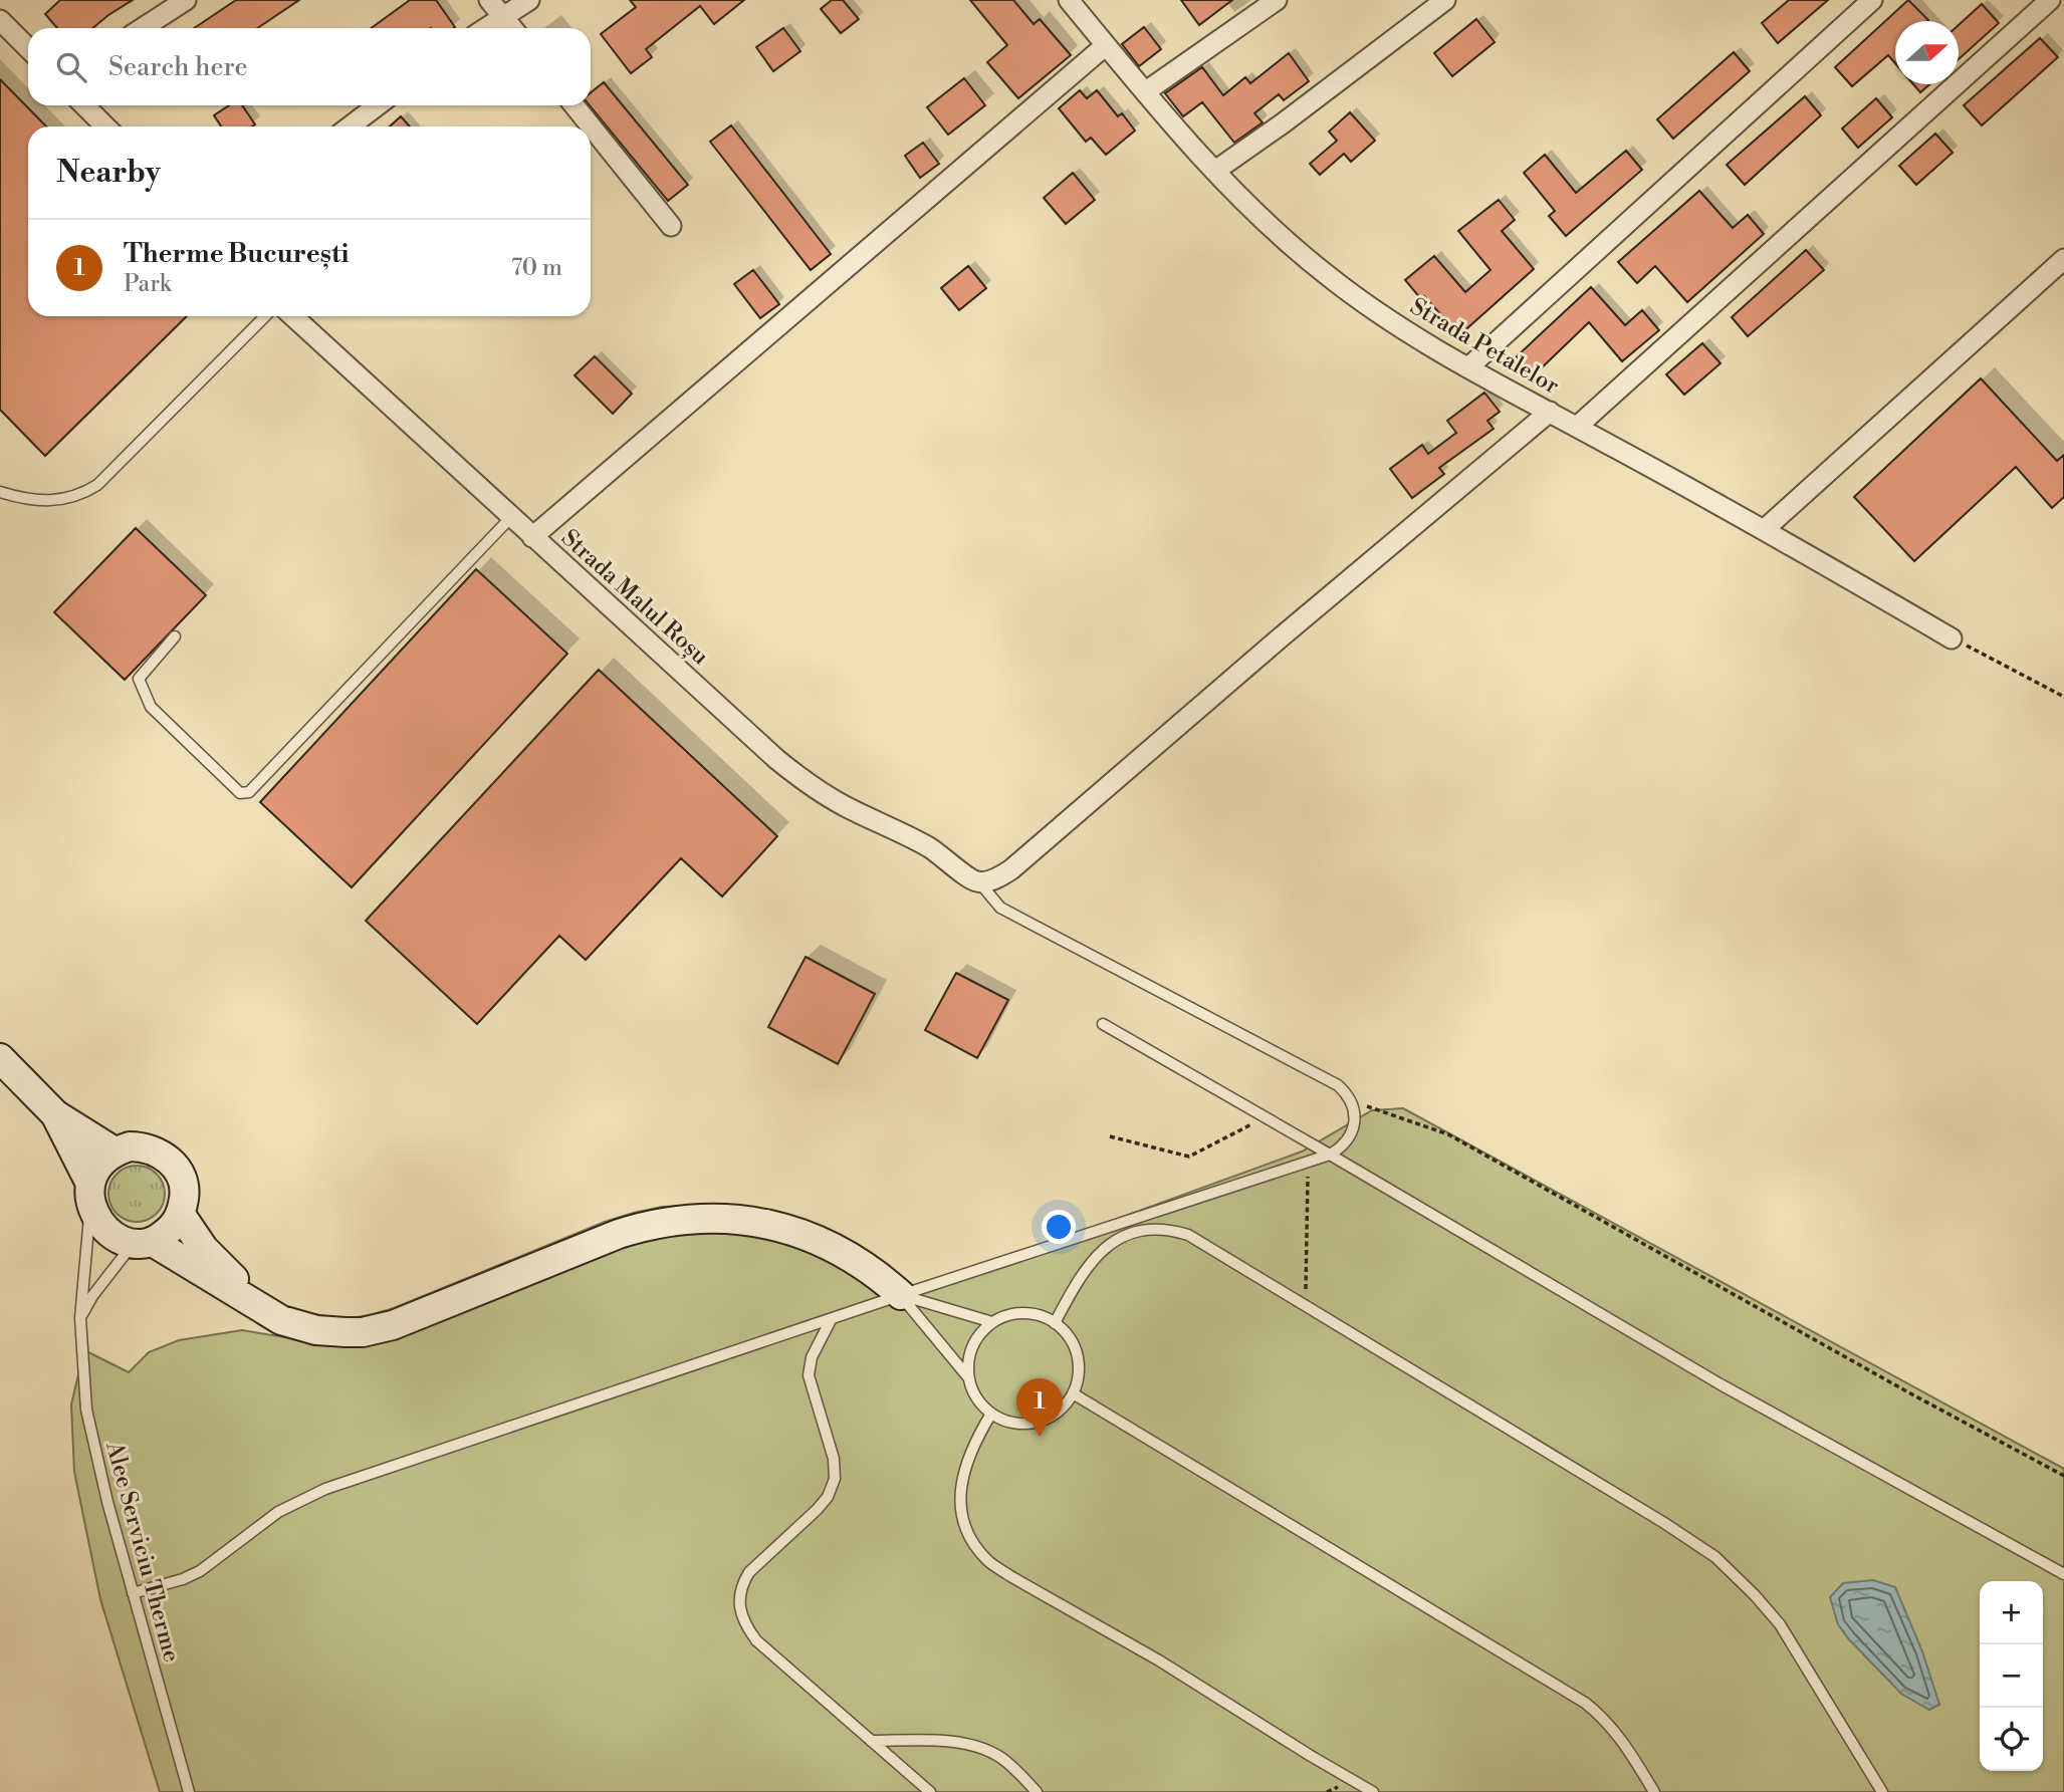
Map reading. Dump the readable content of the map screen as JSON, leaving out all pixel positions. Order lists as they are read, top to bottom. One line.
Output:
{"streets":{"street":["Strada Petalelor","Strada Malul Roșu"],"lane":["Alee Serviciu Therme"]},"north":"right","page":{"search":"Search here","heading":"Nearby","list":[{"mark":"1","name":"Therme București","note":"Park","value":"70 m"}],"pins":"1","map_buttons":["+","−"]}}
